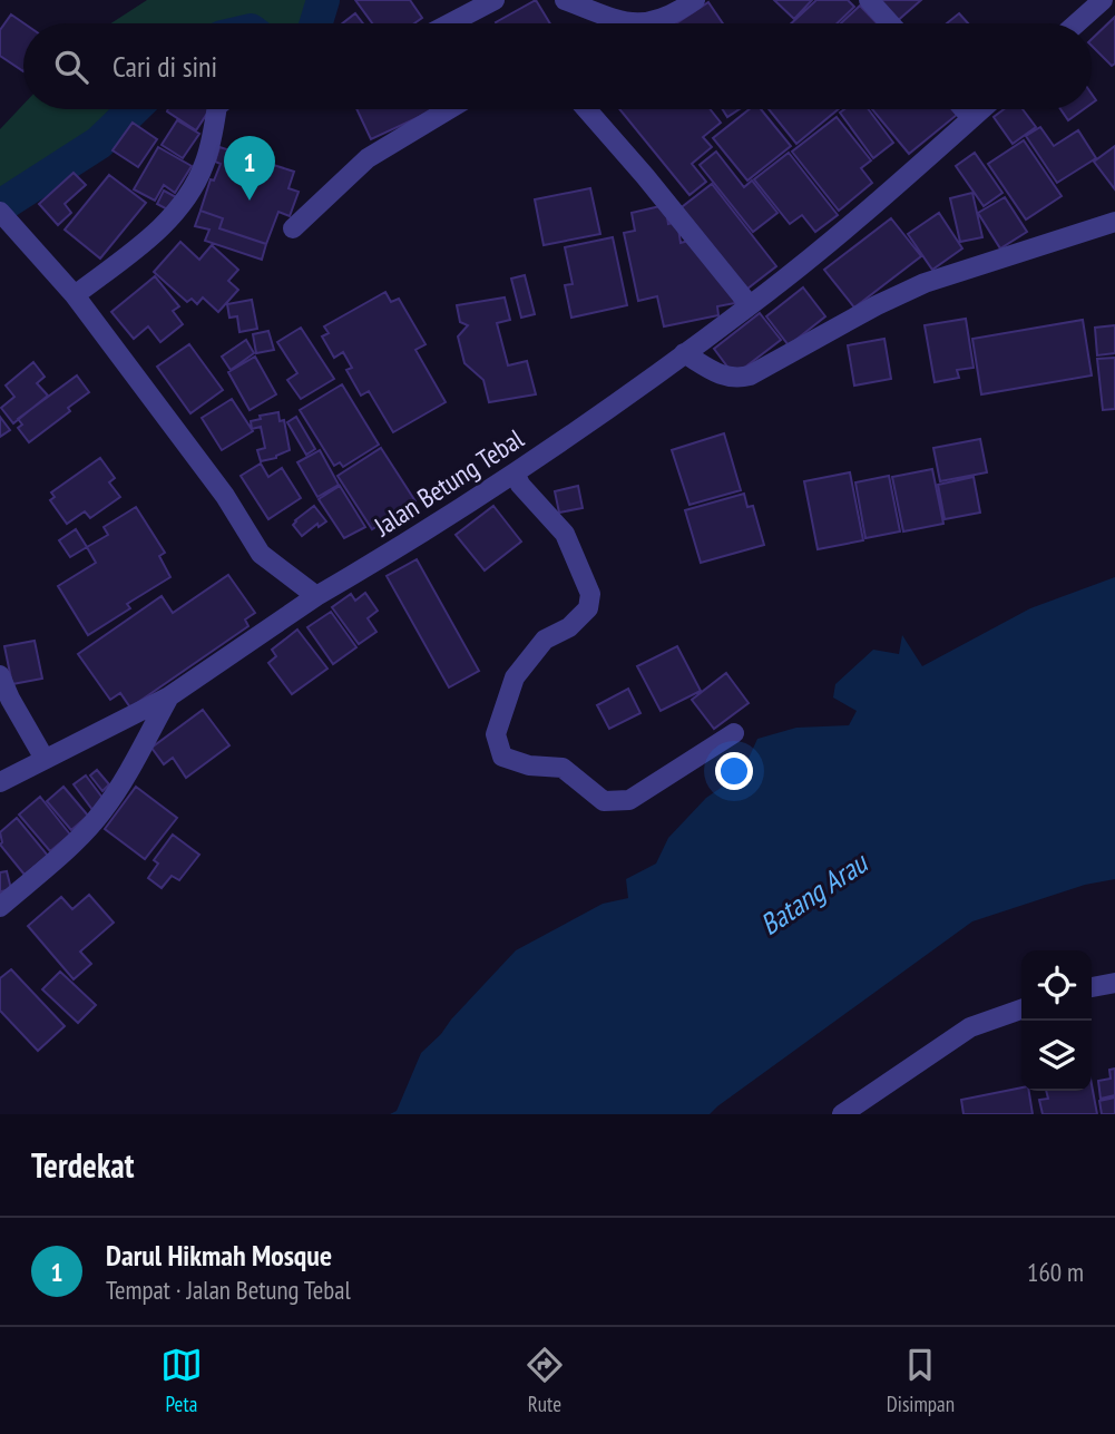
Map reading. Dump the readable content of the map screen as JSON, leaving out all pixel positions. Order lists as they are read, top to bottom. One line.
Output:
{"streets":{"street":["Jalan Betung Tebal"]},"water":["Batang Arau"],"page":{"search":"Cari di sini","pins":"1","heading":"Terdekat","list":[{"mark":"1","name":"Darul Hikmah Mosque","note":"Tempat · Jalan Betung Tebal","value":"160 m"}],"nav":["Peta","Rute","Disimpan"]}}
